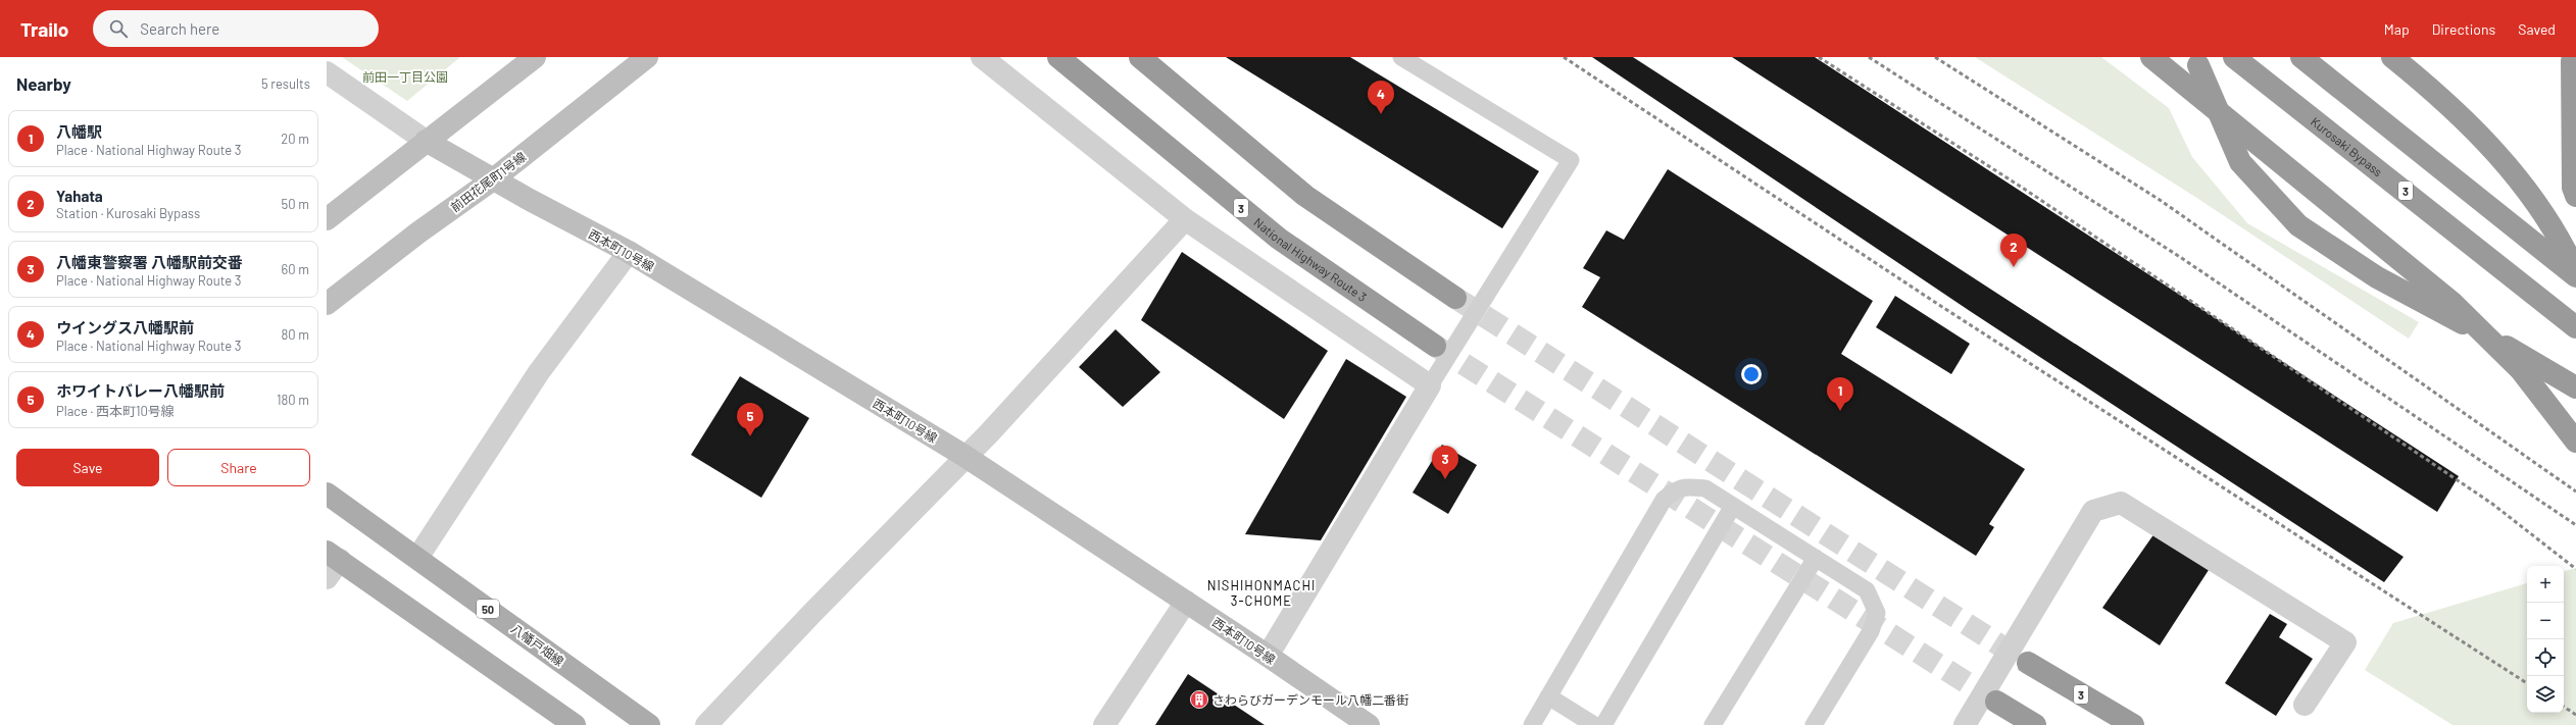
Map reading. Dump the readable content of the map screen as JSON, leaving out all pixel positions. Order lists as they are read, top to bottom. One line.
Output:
{"streets":{"highway":["Kurosaki Bypass","3","National Highway Route 3"],"main road":["50","八幡戸畑線"],"street":["前田花尾町1号線","西本町10号線"]},"crossings":[["前田花尾町1号線","西本町10号線"]],"districts":["NISHIHONMACHI 3-CHOME"],"parks":["前田一丁目公園"],"places":{"building":["さわらびガーデンモール八幡二番街"]},"page":{"header":"Trailo","search":"Search here","nav":["Map","Directions","Saved"],"heading":["Nearby","5 results"],"pins":["4","2","1","5","3"],"list":[{"mark":"1","name":"八幡駅","note":"Place · National Highway Route 3","value":"20 m"},{"mark":"2","name":"Yahata","note":"Station · Kurosaki Bypass","value":"50 m"},{"mark":"3","name":"八幡東警察署 八幡駅前交番","note":"Place · National Highway Route 3","value":"60 m"},{"mark":"4","name":"ウイングス八幡駅前","note":"Place · National Highway Route 3","value":"80 m"},{"mark":"5","name":"ホワイトバレー八幡駅前","note":"Place · 西本町10号線","value":"180 m"}],"buttons":["Save","Share"],"map_buttons":["+","−"]}}
